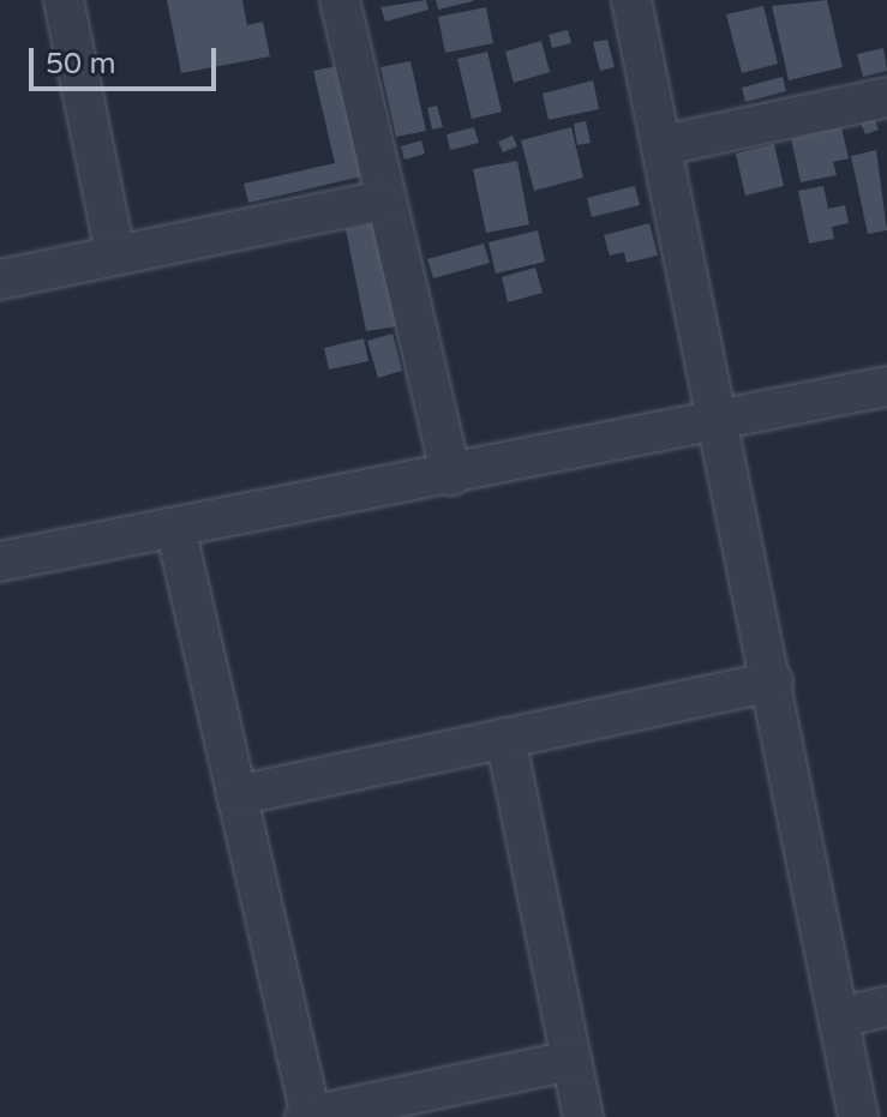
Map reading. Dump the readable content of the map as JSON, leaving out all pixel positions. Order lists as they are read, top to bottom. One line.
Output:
{"scale_bar":"50 m"}
